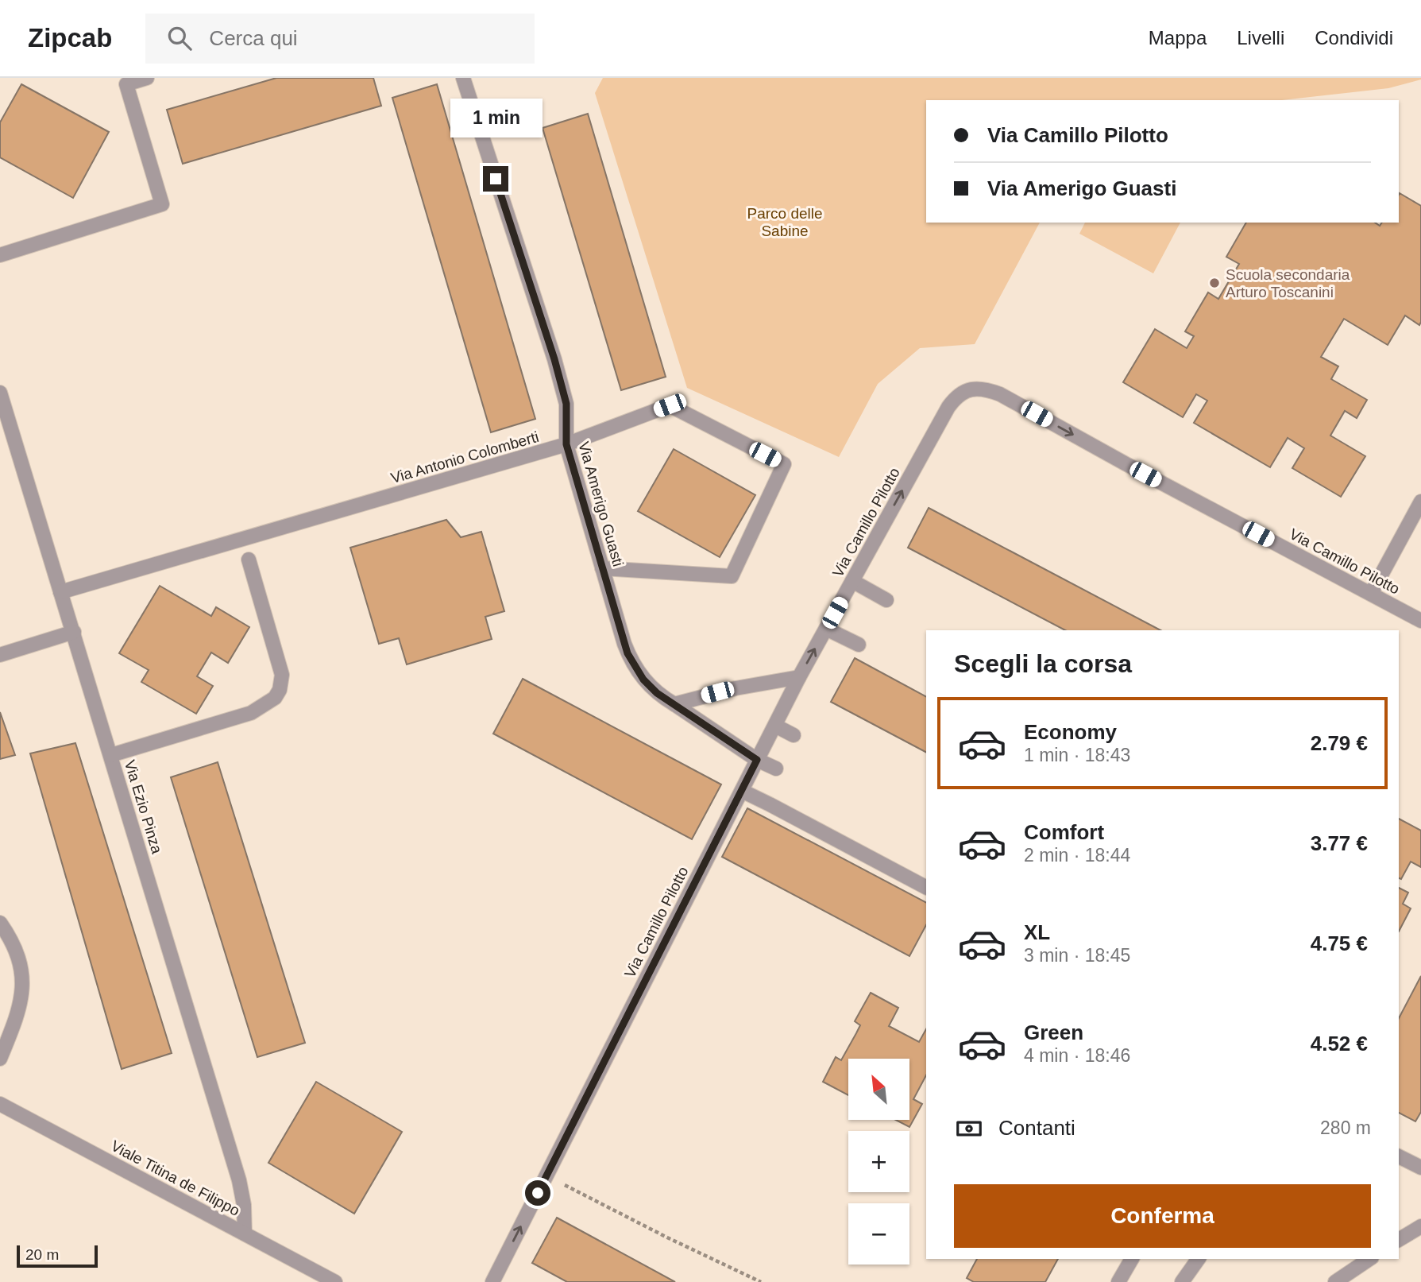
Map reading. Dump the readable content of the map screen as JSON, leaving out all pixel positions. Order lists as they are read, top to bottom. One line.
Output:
{"streets":{"street":["Via Antonio Colomberti","Via Amerigo Guasti","Via Camillo Pilotto","Via Ezio Pinza","Viale Titina de Filippo"]},"crossings":[["Via Antonio Colomberti","Via Amerigo Guasti"],["Via Antonio Colomberti","Via Ezio Pinza"],["Via Amerigo Guasti","Via Camillo Pilotto"],["Via Ezio Pinza","Viale Titina de Filippo"]],"parks":["Parco delle Sabine"],"places":["Scuola secondaria Arturo Toscanini"],"scale_bar":"20 m","north":"top left","page":{"header":"Zipcab","search":"Cerca qui","nav":["Mappa","Livelli","Condividi"],"bubble":"1 min","banner":["Via Camillo Pilotto","Via Amerigo Guasti"],"heading":"Scegli la corsa","list":[{"name":"Economy","note":"1 min · 18:43","value":"2.79 €"},{"name":"Comfort","note":"2 min · 18:44","value":"3.77 €"},{"name":"XL","note":"3 min · 18:45","value":"4.75 €"},{"name":"Green","note":"4 min · 18:46","value":"4.52 €"}],"map_buttons":["+","−"],"pay":["Contanti","280 m"],"buttons":"Conferma","scale":"20 m"}}
